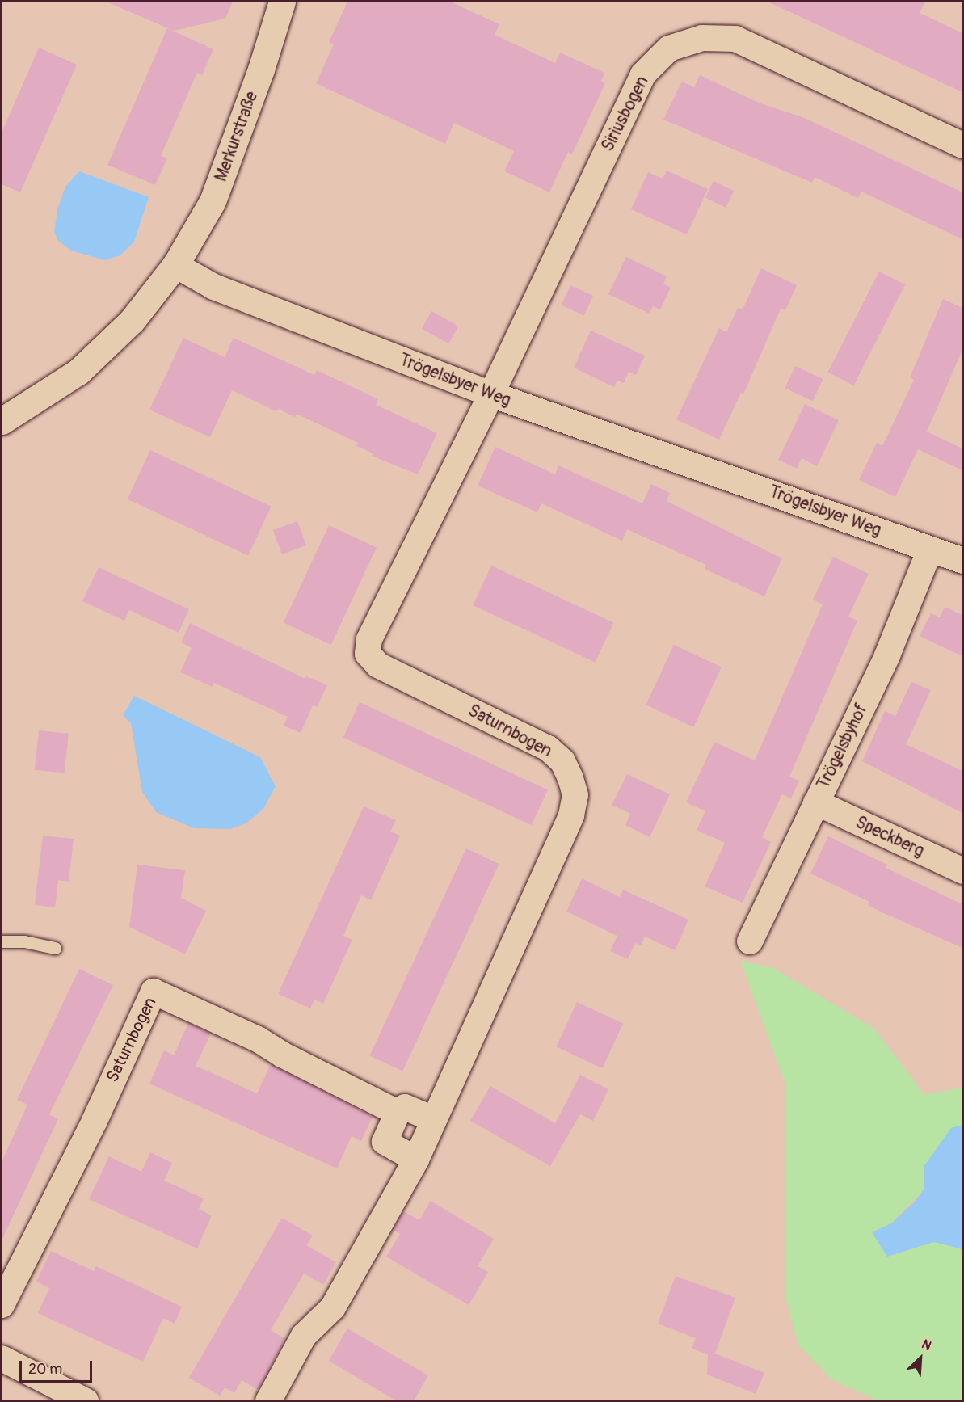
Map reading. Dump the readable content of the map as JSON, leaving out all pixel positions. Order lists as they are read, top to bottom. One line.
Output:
{"streets":{"street":["Siriusbogen","Merkurstraße","Trögelsbyer Weg","Saturnbogen","Trögelsbyhof","Speckberg"]},"crossings":[["Siriusbogen","Trögelsbyer Weg"],["Siriusbogen","Saturnbogen"],["Merkurstraße","Trögelsbyer Weg"],["Trögelsbyer Weg","Saturnbogen"],["Trögelsbyer Weg","Trögelsbyhof"],["Trögelsbyhof","Speckberg"]],"scale_bar":"20 m","north":"top right"}
